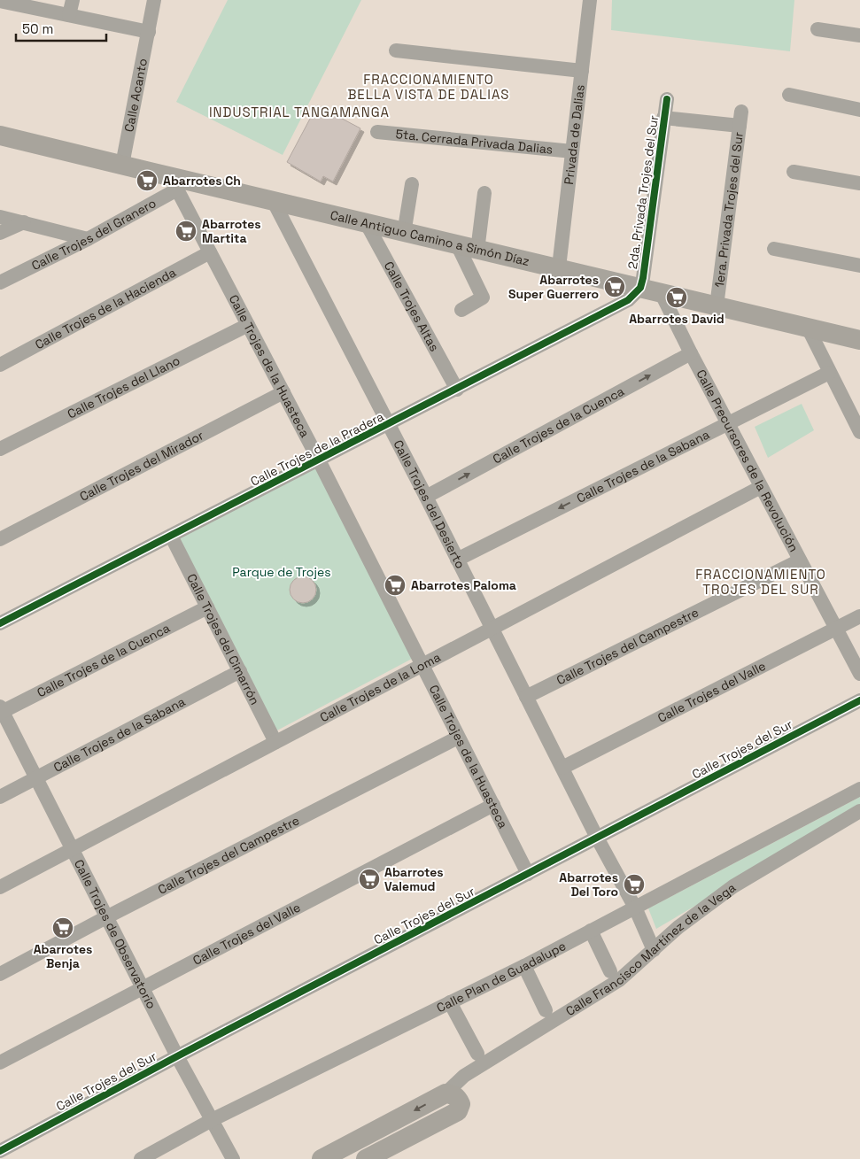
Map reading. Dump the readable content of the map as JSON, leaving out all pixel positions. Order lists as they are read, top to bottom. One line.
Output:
{"streets":{"main road":["Calle Antiguo Camino a Simón Díaz"],"street":["Calle Acanto","Privada de Dalias","5ta. Cerrada Privada Dalias","2da. Privada Trojes del Sur","1era. Privada Trojes del Sur","Calle Trojes del Granero","Calle Trojes Altas","Calle Trojes de la Hacienda","Calle Trojes de la Huasteca","Calle Trojes del Llano","Calle Trojes de la Cuenca","Calle Trojes de la Pradera","Calle Precursores de la Revolución","Calle Trojes del Mirador","Calle Trojes de la Sabana","Calle Trojes del Desierto","Calle Trojes del Cimarrón","Calle Trojes del Campestre","Calle Trojes de la Loma","Calle Trojes del Valle","Calle Trojes del Sur","Calle Trojes de Observatorio","Calle Francisco Martínez de la Vega","Calle Plan de Guadalupe"]},"crossings":[["Calle Acanto","Calle Antiguo Camino a Simón Díaz"],["Privada de Dalias","5ta. Cerrada Privada Dalias"],["Privada de Dalias","Calle Antiguo Camino a Simón Díaz"],["2da. Privada Trojes del Sur","1era. Privada Trojes del Sur"],["2da. Privada Trojes del Sur","Calle Antiguo Camino a Simón Díaz"],["2da. Privada Trojes del Sur","Calle Trojes de la Pradera"],["1era. Privada Trojes del Sur","Calle Antiguo Camino a Simón Díaz"],["Calle Trojes del Granero","Calle Antiguo Camino a Simón Díaz"],["Calle Trojes del Granero","Calle Trojes de la Huasteca"],["Calle Antiguo Camino a Simón Díaz","Calle Trojes Altas"],["Calle Antiguo Camino a Simón Díaz","Calle Trojes de la Huasteca"],["Calle Antiguo Camino a Simón Díaz","Calle Trojes de la Pradera"],["Calle Antiguo Camino a Simón Díaz","Calle Precursores de la Revolución"],["Calle Antiguo Camino a Simón Díaz","Calle Trojes del Desierto"],["Calle Trojes Altas","Calle Trojes de la Pradera"],["Calle Trojes de la Hacienda","Calle Trojes de la Huasteca"],["Calle Trojes de la Huasteca","Calle Trojes del Llano"],["Calle Trojes de la Huasteca","Calle Trojes de la Pradera"],["Calle Trojes de la Huasteca","Calle Trojes del Mirador"],["Calle Trojes de la Huasteca","Calle Trojes del Campestre"],["Calle Trojes de la Huasteca","Calle Trojes de la Loma"],["Calle Trojes de la Huasteca","Calle Trojes del Valle"],["Calle Trojes de la Huasteca","Calle Trojes del Sur"],["Calle Trojes de la Cuenca","Calle Precursores de la Revolución"],["Calle Trojes de la Cuenca","Calle Trojes del Desierto"],["Calle Trojes de la Cuenca","Calle Trojes del Cimarrón"],["Calle Trojes de la Cuenca","Calle Trojes de Observatorio"],["Calle Trojes de la Pradera","Calle Trojes del Desierto"],["Calle Trojes de la Pradera","Calle Trojes del Cimarrón"],["Calle Precursores de la Revolución","Calle Trojes de la Sabana"],["Calle Precursores de la Revolución","Calle Trojes del Campestre"],["Calle Precursores de la Revolución","Calle Trojes de la Loma"],["Calle Precursores de la Revolución","Calle Trojes del Valle"],["Calle Trojes de la Sabana","Calle Trojes del Desierto"],["Calle Trojes de la Sabana","Calle Trojes del Cimarrón"],["Calle Trojes de la Sabana","Calle Trojes de Observatorio"],["Calle Trojes del Desierto","Calle Trojes del Campestre"],["Calle Trojes del Desierto","Calle Trojes de la Loma"],["Calle Trojes del Desierto","Calle Trojes del Valle"],["Calle Trojes del Desierto","Calle Trojes del Sur"],["Calle Trojes del Desierto","Calle Francisco Martínez de la Vega"],["Calle Trojes del Desierto","Calle Plan de Guadalupe"],["Calle Trojes del Cimarrón","Calle Trojes de la Loma"],["Calle Trojes del Campestre","Calle Trojes de Observatorio"],["Calle Trojes de la Loma","Calle Trojes de Observatorio"],["Calle Trojes del Valle","Calle Trojes de Observatorio"],["Calle Trojes del Sur","Calle Trojes de Observatorio"],["Calle Trojes de Observatorio","Calle Plan de Guadalupe"]],"one_way":["Calle Trojes de la Cuenca","Calle Trojes de la Sabana"],"districts":["FRACCIONAMIENTO BELLA VISTA DE DALIAS","INDUSTRIAL TANGAMANGA","FRACCIONAMIENTO TROJES DEL SUR"],"parks":["Parque de Trojes"],"places":{"supermarket":["Abarrotes Ch","Abarrotes Martita","Abarrotes Super Guerrero","Abarrotes David","Abarrotes Paloma","Abarrotes Valemud","Abarrotes Del Toro","Abarrotes Benja"]},"scale_bar":"50 m"}
